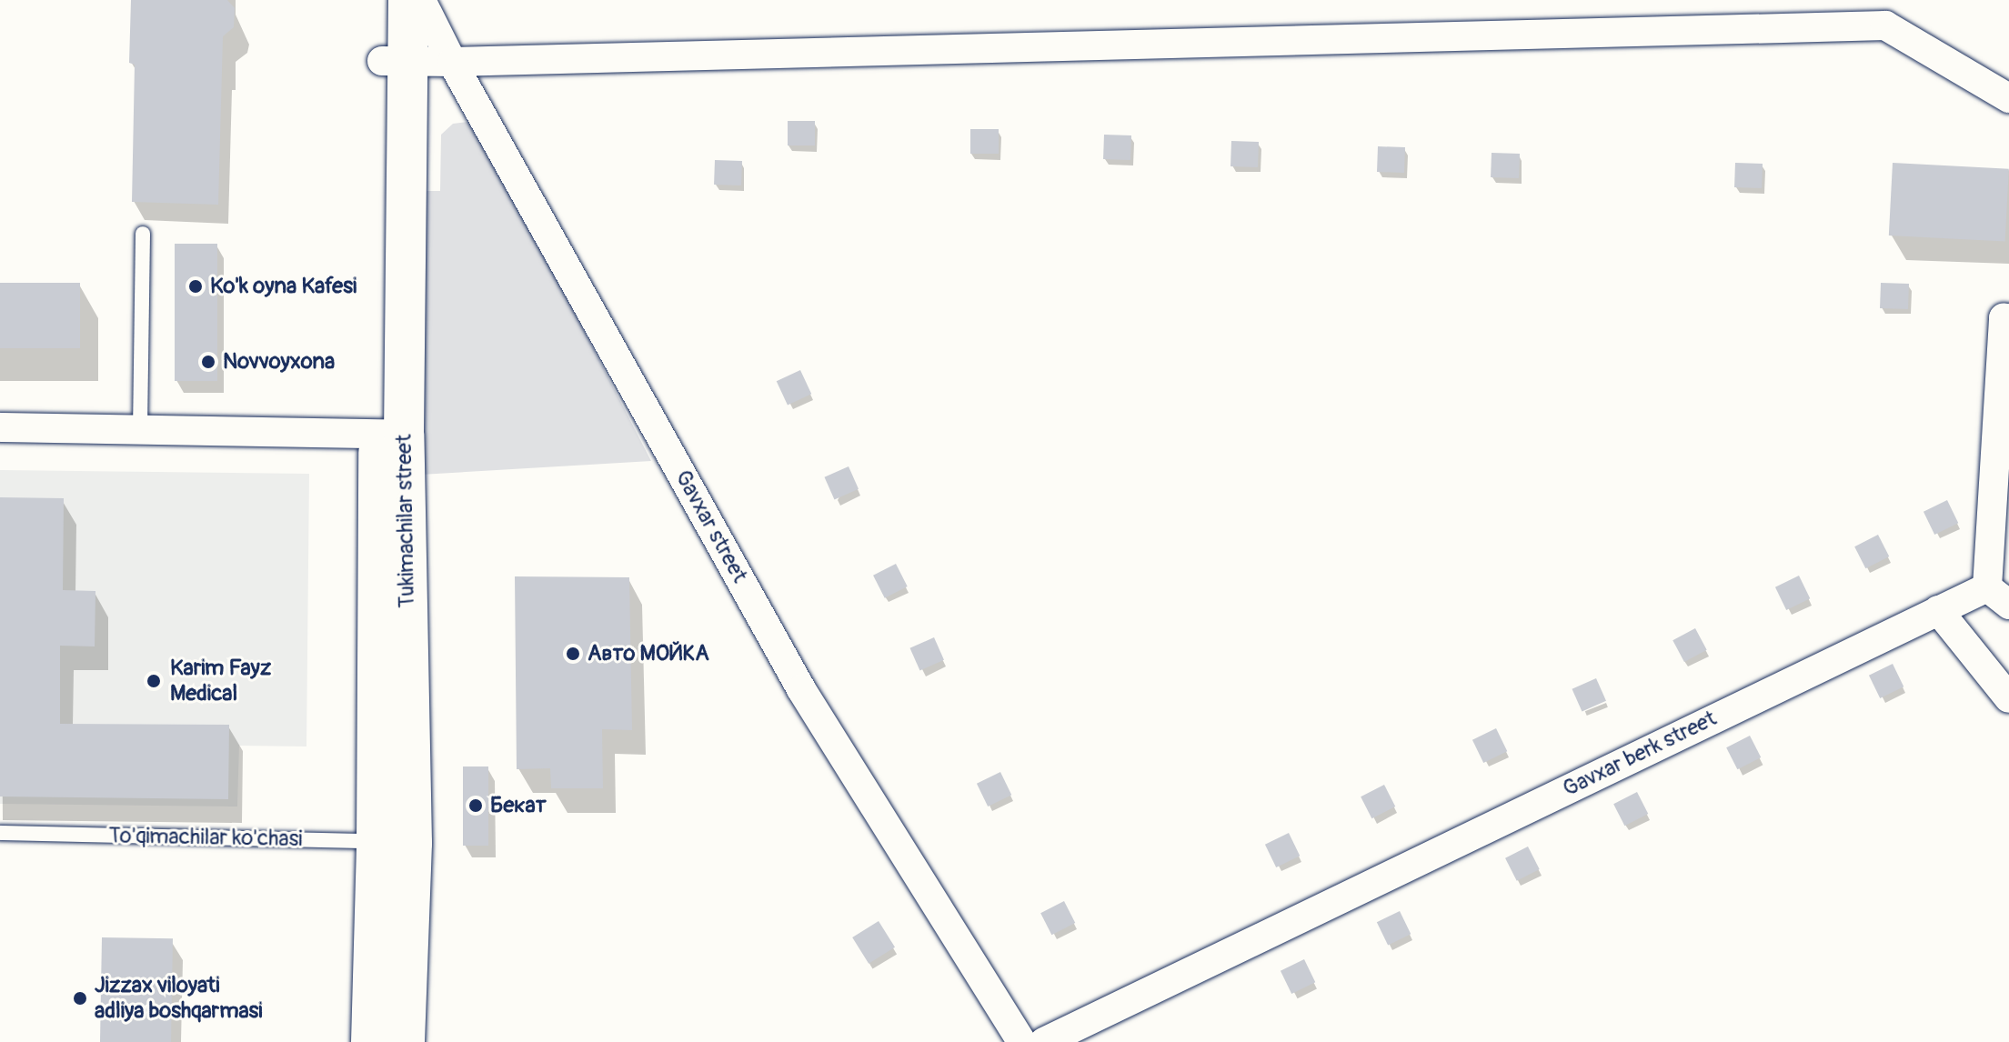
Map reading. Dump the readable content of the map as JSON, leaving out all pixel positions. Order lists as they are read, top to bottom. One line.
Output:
{"streets":{"main road":["Tukimachilar street"],"street":["Gavxar street","Gavxar berk street"],"lane":["To'qimachilar ko'chasi"]},"crossings":[["Tukimachilar street","To'qimachilar ko'chasi"]],"places":["Ko'k oyna Kafesi","Novvoyxona","Авто МОЙКА","Karim Fayz Medical","Бекат","Jizzax viloyati adliya boshqarmasi"]}
